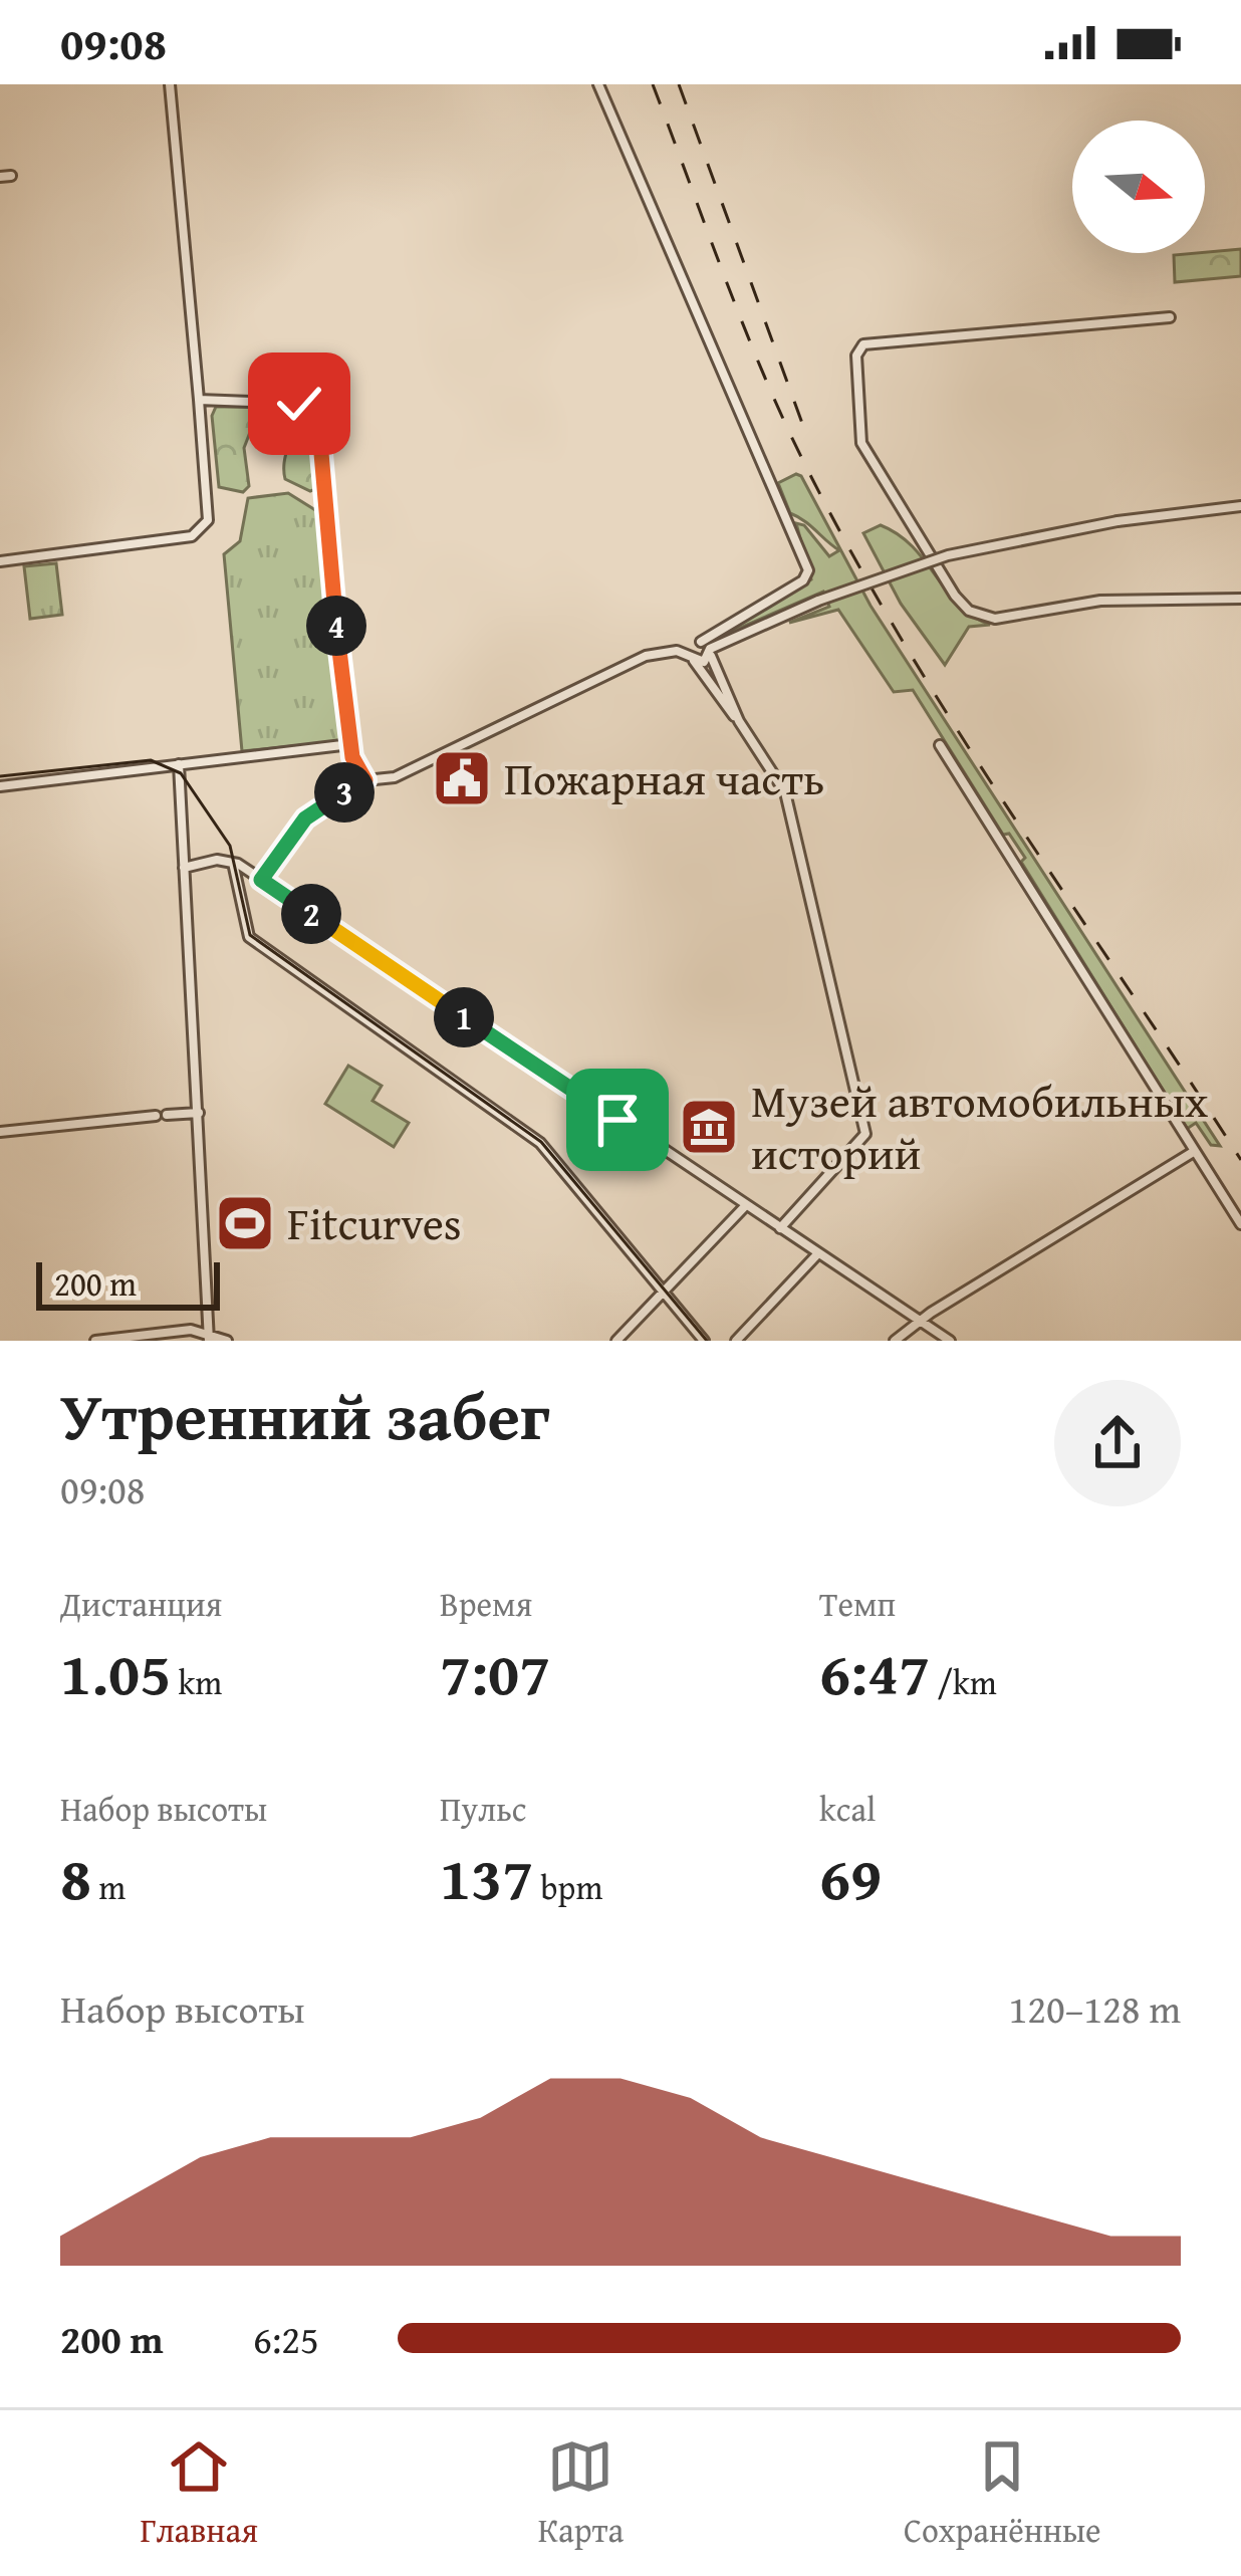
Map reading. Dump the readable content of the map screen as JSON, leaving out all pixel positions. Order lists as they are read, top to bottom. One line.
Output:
{"places":{"public building":["Пожарная часть"],"museum":["Музей автомобильных историй"],"sports":["Fitcurves"]},"scale_bar":"200 m","north":"right","page":{"status":"09:08","pins":["4","3","2","1"],"scale":"200 m","heading":["Утренний забег","09:08"],"stats":[["Дистанция","1.05 km"],["Время","7:07"],["Темп","6:47 /km"],["Набор высоты","8 m"],["Пульс","137 bpm"],["kcal","69"]],"chart":["Набор высоты","120–128 m"],"list":[{"name":"200 m","note":"6:25"}],"tabs":["Главная","Карта","Сохранённые"]}}
